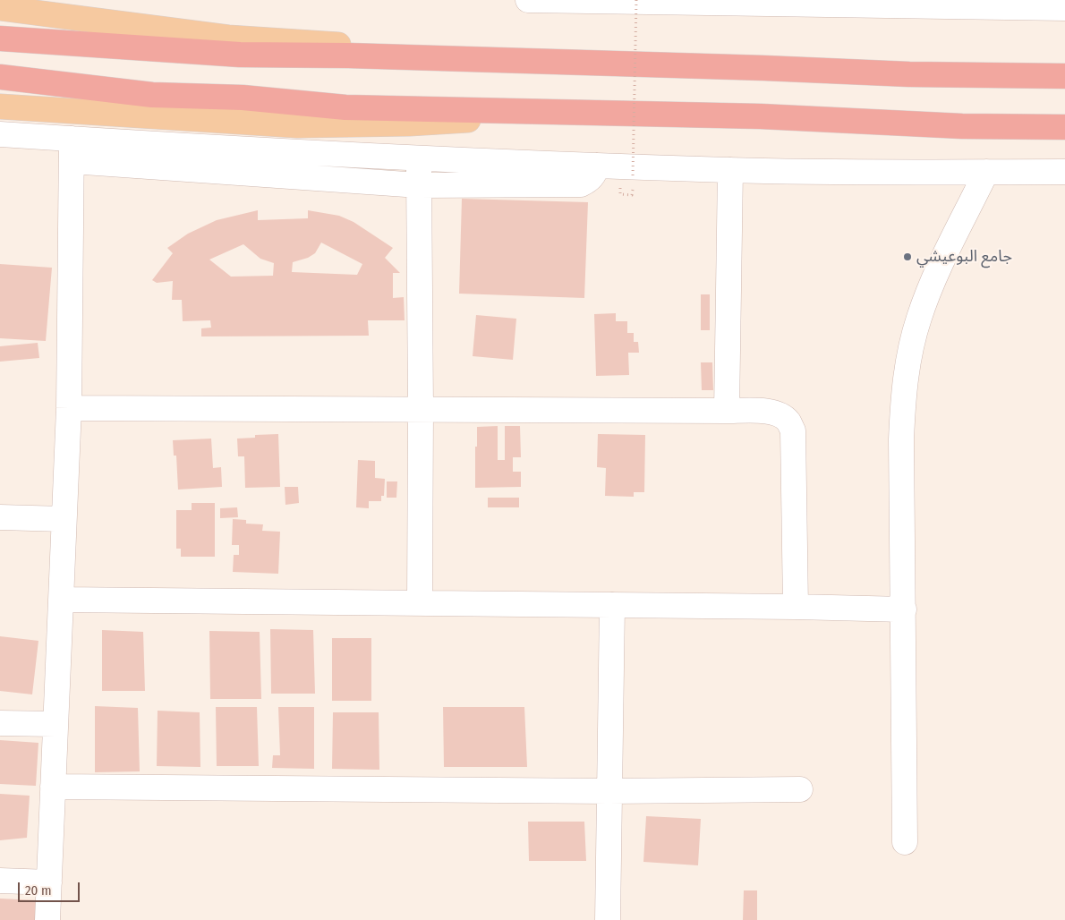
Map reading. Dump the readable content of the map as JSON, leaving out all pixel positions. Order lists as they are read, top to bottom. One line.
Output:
{"places":["جامع البوعيشي"],"scale_bar":"20 m"}
